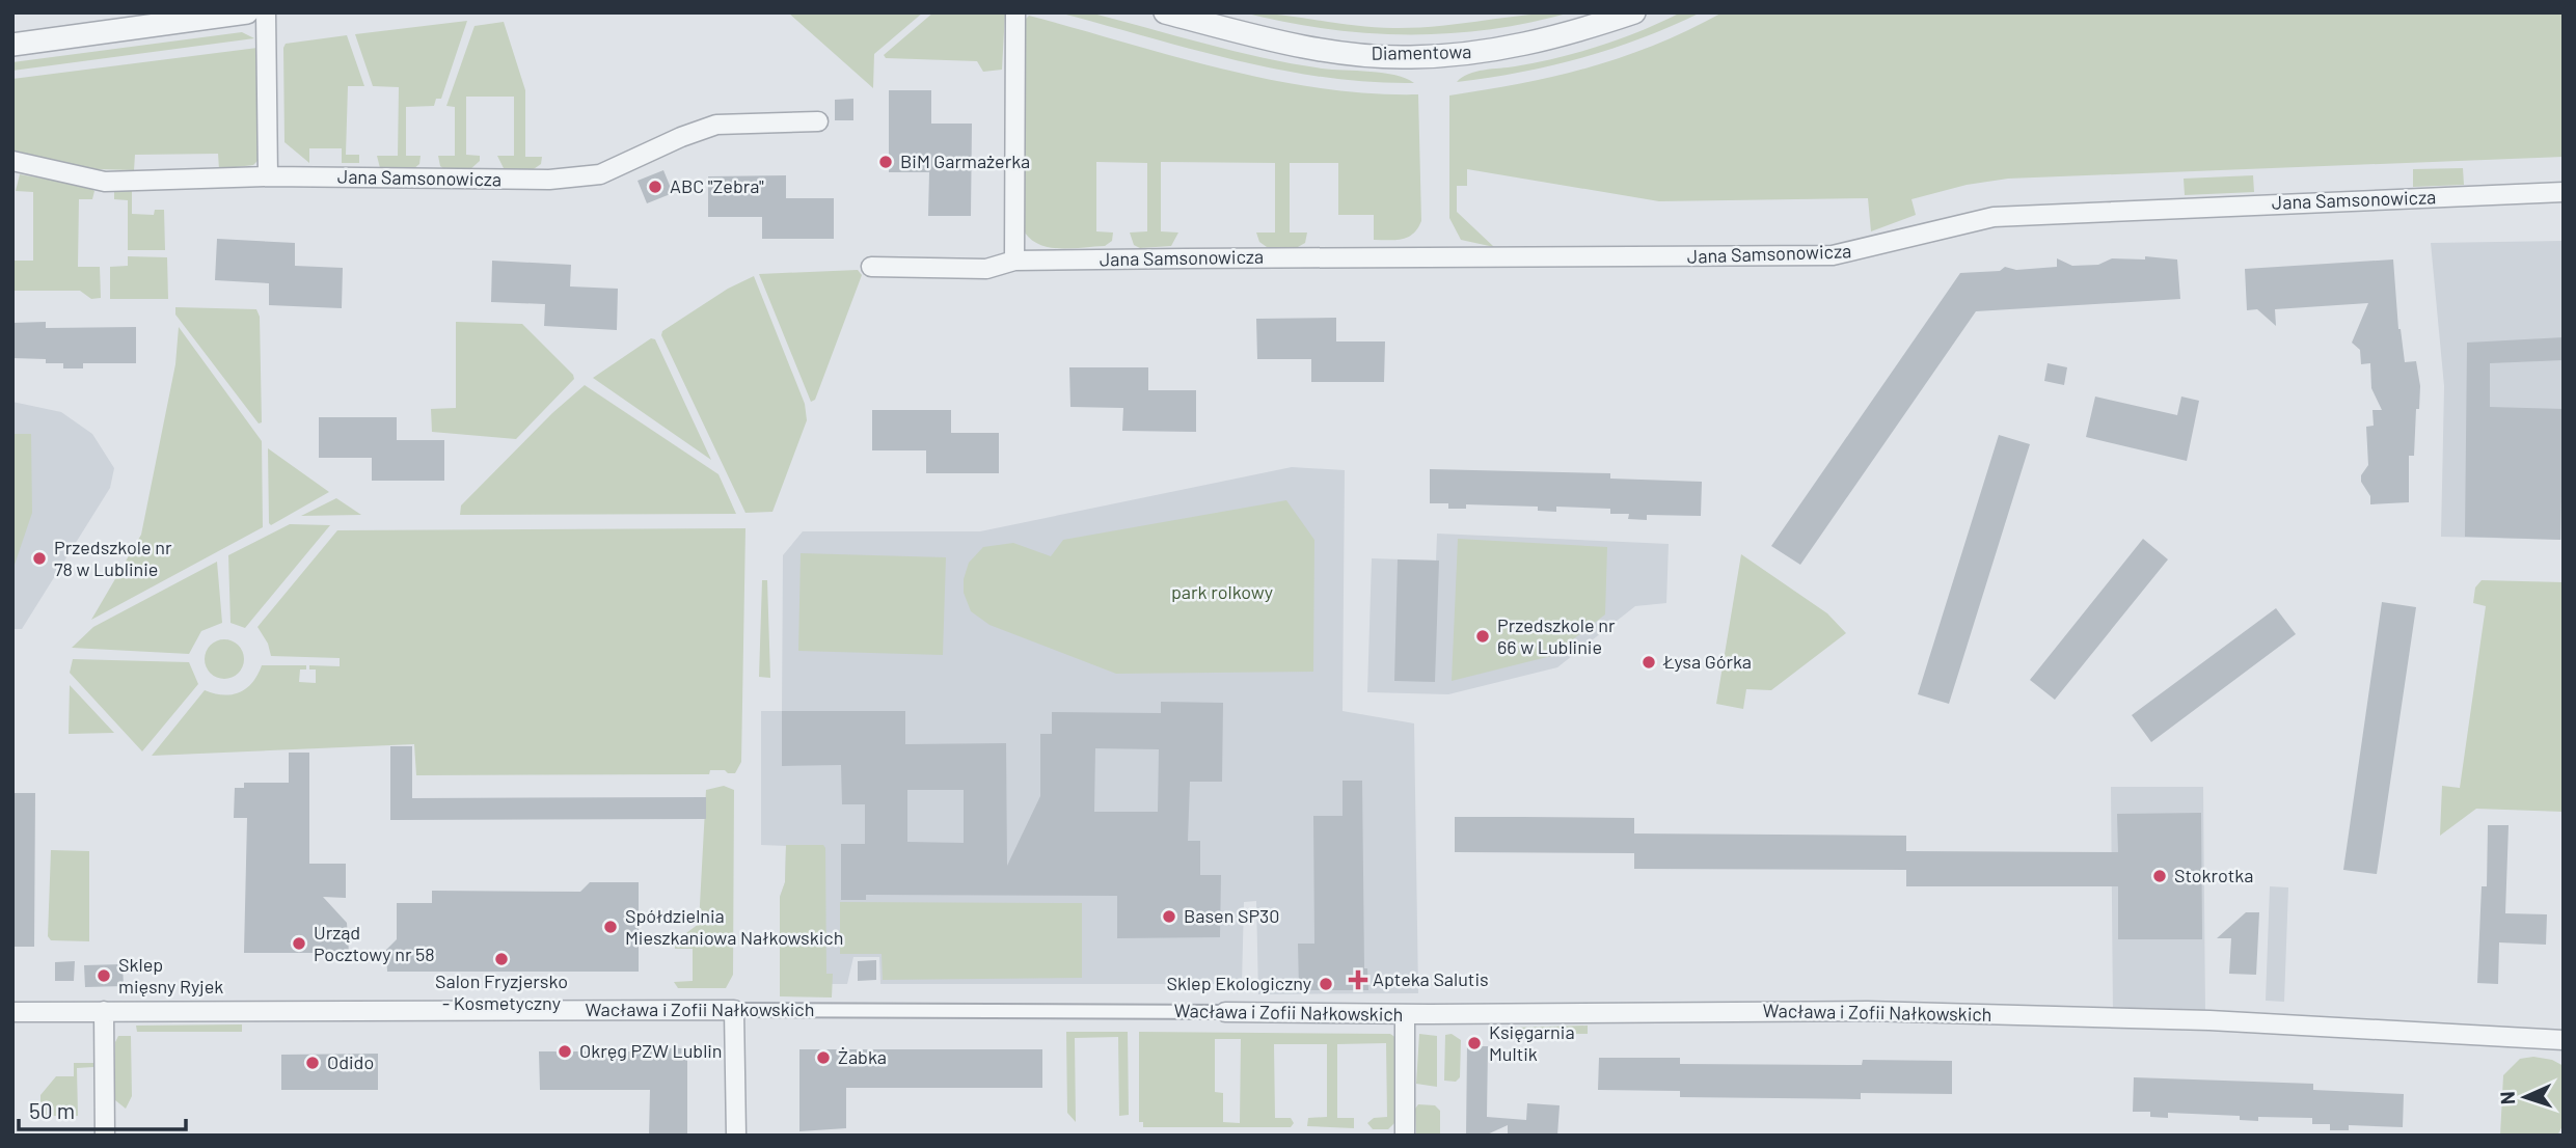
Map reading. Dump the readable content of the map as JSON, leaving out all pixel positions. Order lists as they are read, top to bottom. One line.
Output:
{"streets":{"street":["Diamentowa","Jana Samsonowicza","Wacława i Zofii Nałkowskich"]},"parks":["park rolkowy"],"places":{"other":["BiM Garmażerka","ABC \"Zebra\"","Przedszkole nr 78 w Lublinie","Przedszkole nr 66 w Lublinie","Łysa Górka","Stokrotka","Basen SP30","Spółdzielnia Mieszkaniowa Nałkowskich","Urząd Pocztowy nr 58","Salon Fryzjersko - Kosmetyczny","Sklep mięsny Ryjek","Sklep Ekologiczny","Księgarnia Multik","Okręg PZW Lublin","Żabka","Odido"],"health":["Apteka Salutis"]},"scale_bar":"50 m","north":"left"}
